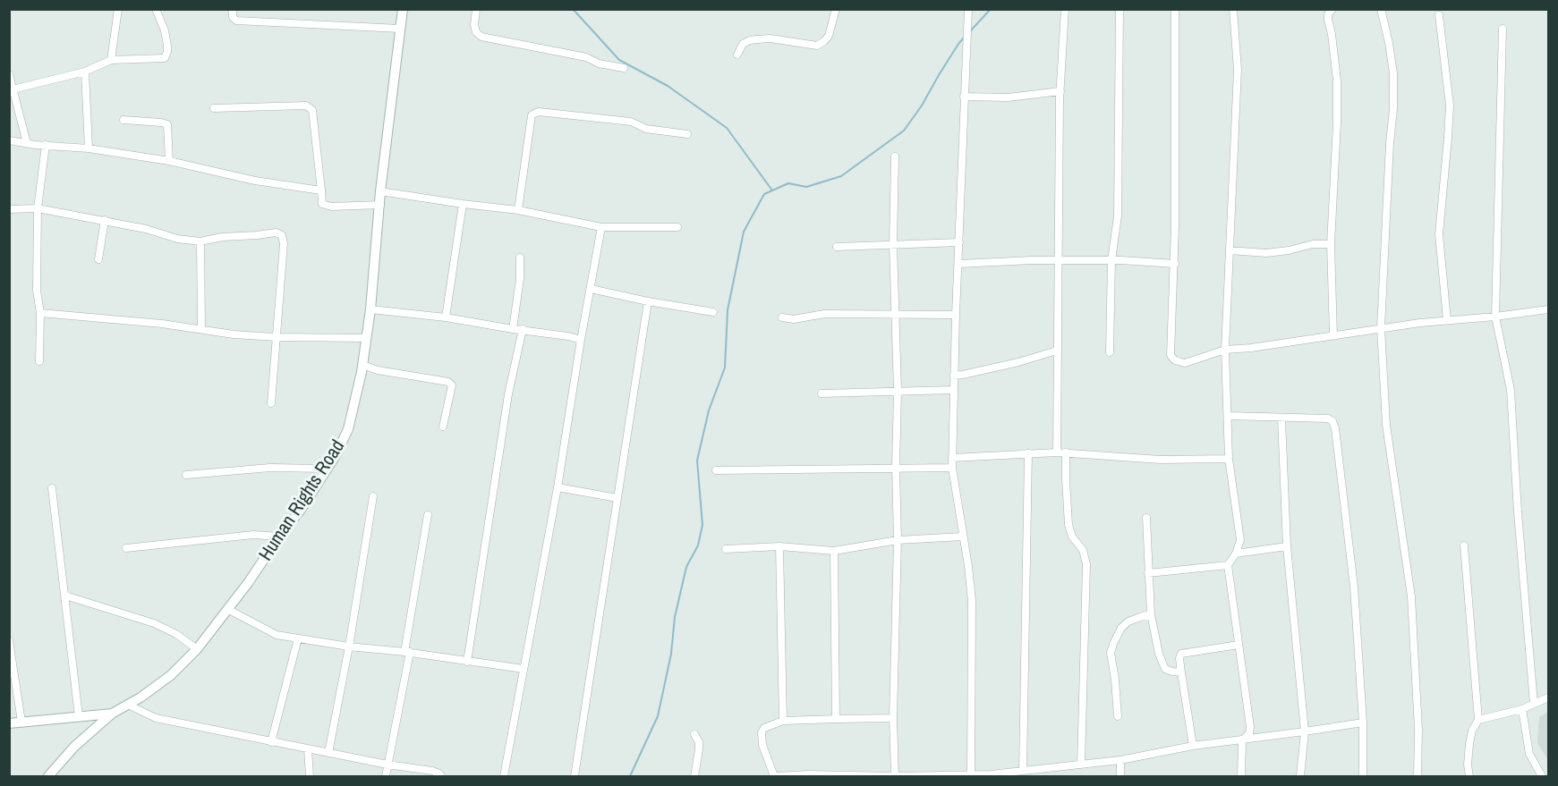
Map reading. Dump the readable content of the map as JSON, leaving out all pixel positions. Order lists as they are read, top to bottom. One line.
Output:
{"streets":{"street":["Human Rights Road"]}}
